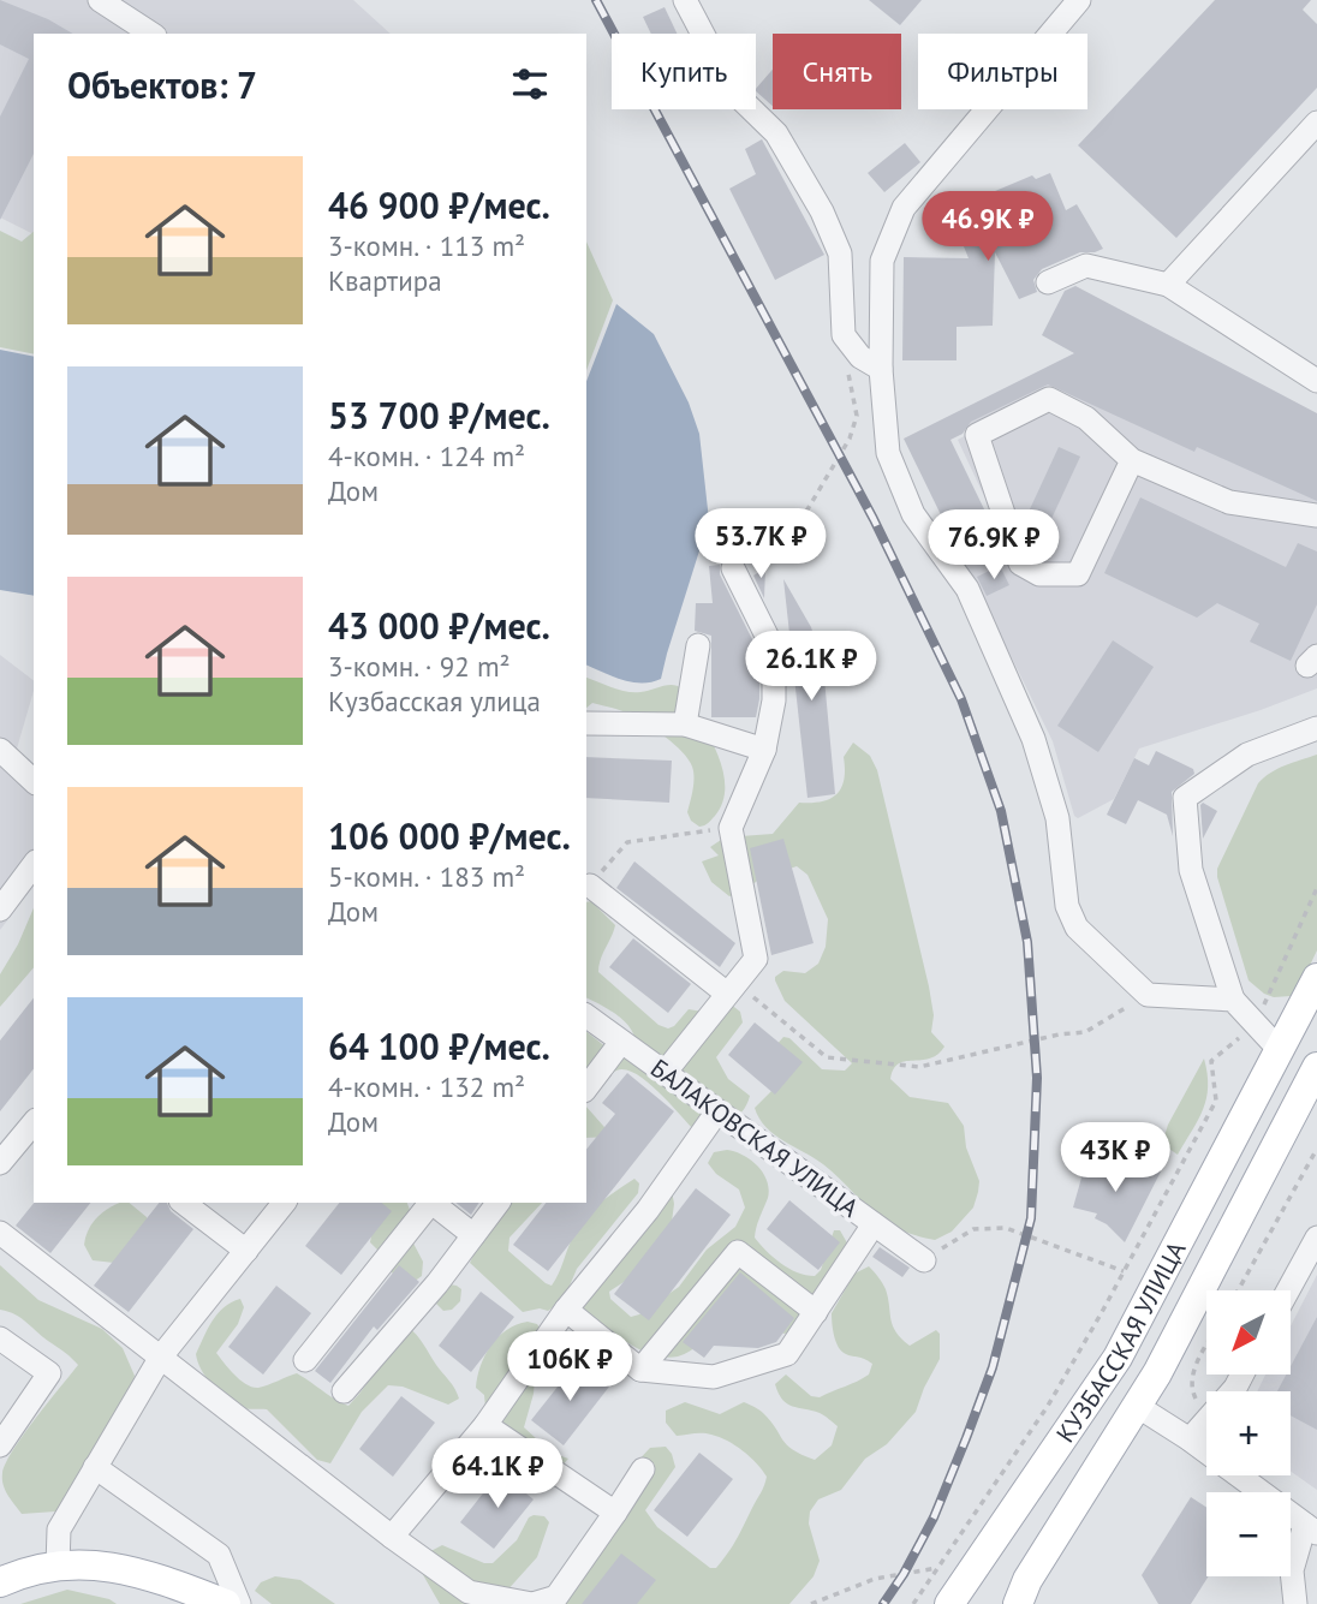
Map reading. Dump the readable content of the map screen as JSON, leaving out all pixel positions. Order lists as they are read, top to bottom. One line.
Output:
{"streets":{"main road":["КУЗБАССКАЯ УЛИЦА"],"street":["БАЛАКОВСКАЯ УЛИЦА"]},"north":"bottom left","page":{"chip":["Купить","Снять","Фильтры"],"heading":"Объектов: 7","list":[{"name":"46 900 ₽/мес.","note":"3-комн. · 113 m² · Квартира"},{"name":"53 700 ₽/мес.","note":"4-комн. · 124 m² · Дом"},{"name":"43 000 ₽/мес.","note":"3-комн. · 92 m² · Кузбасская улица"},{"name":"106 000 ₽/мес.","note":"5-комн. · 183 m² · Дом"},{"name":"64 100 ₽/мес.","note":"4-комн. · 132 m² · Дом"}],"price":["46.9K ₽","53.7K ₽","76.9K ₽","26.1K ₽","43K ₽","106K ₽","64.1K ₽"],"map_buttons":["+","−"]}}
